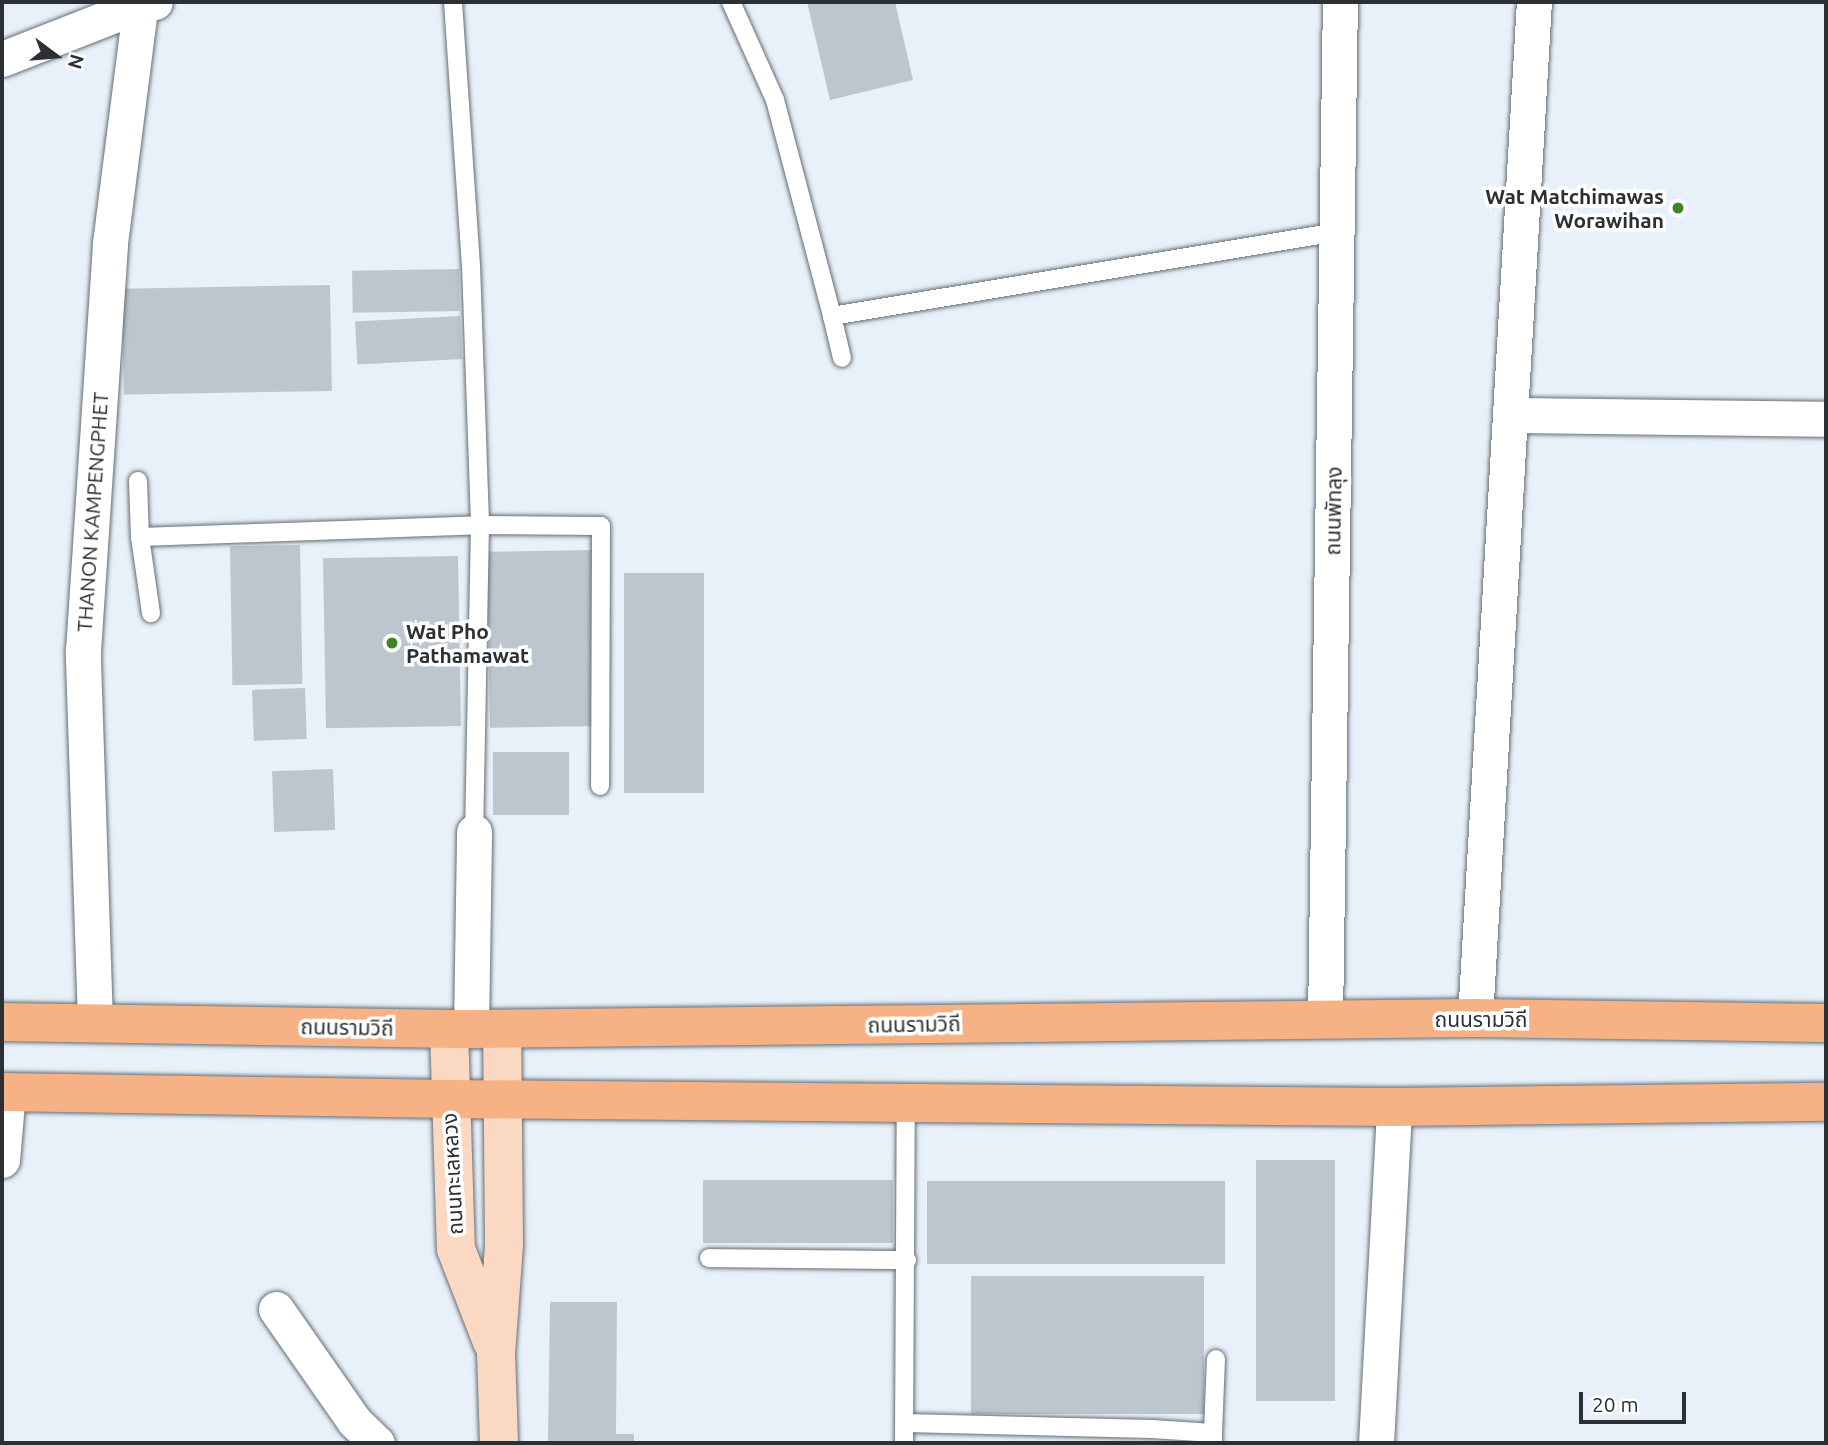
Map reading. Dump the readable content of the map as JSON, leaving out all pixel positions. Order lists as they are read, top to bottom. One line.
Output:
{"streets":{"main road":["ถนนรามวิถี","ถนนทะเลหลวง"],"street":["ถนนพัทลุง","THANON KAMPENGPHET"]},"crossings":[["ถนนพัทลุง","ถนนรามวิถี"],["THANON KAMPENGPHET","ถนนรามวิถี"],["ถนนรามวิถี","ถนนทะเลหลวง"]],"places":["Wat Matchimawas Worawihan","Wat Pho Pathamawat"],"scale_bar":"20 m","north":"right"}
